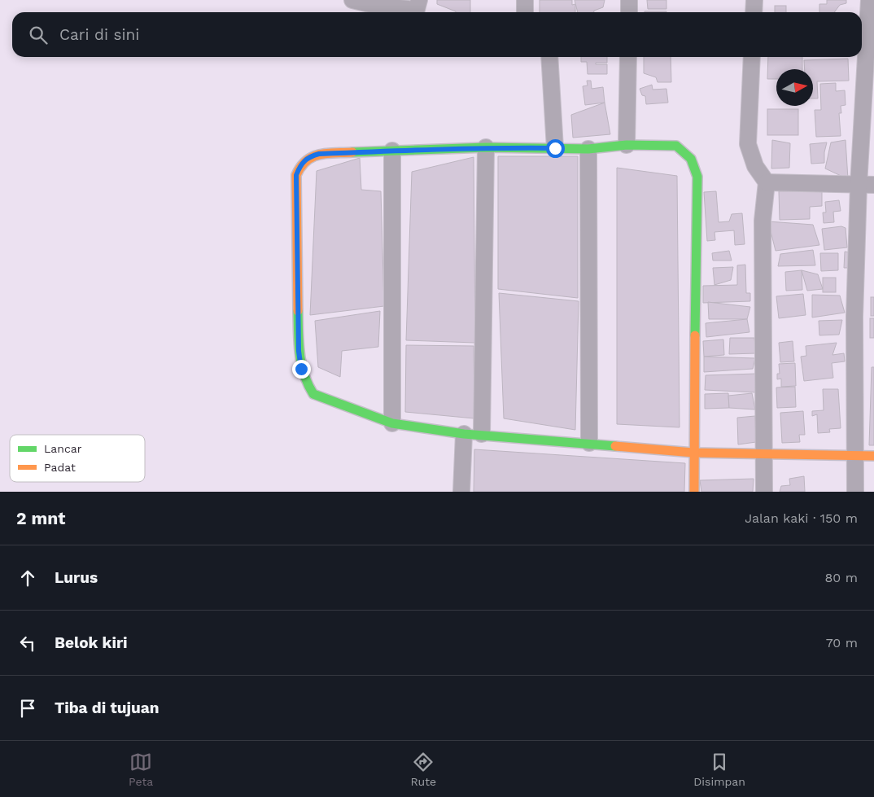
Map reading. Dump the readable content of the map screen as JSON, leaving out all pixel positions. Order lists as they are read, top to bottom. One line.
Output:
{"legend":["Lancar","Padat"],"north":"right","page":{"search":"Cari di sini","heading":["2 mnt","Jalan kaki · 150 m"],"list":[["Lurus","80 m"],["Belok kiri","70 m"],"Tiba di tujuan"],"nav":["Peta","Rute","Disimpan"]}}
